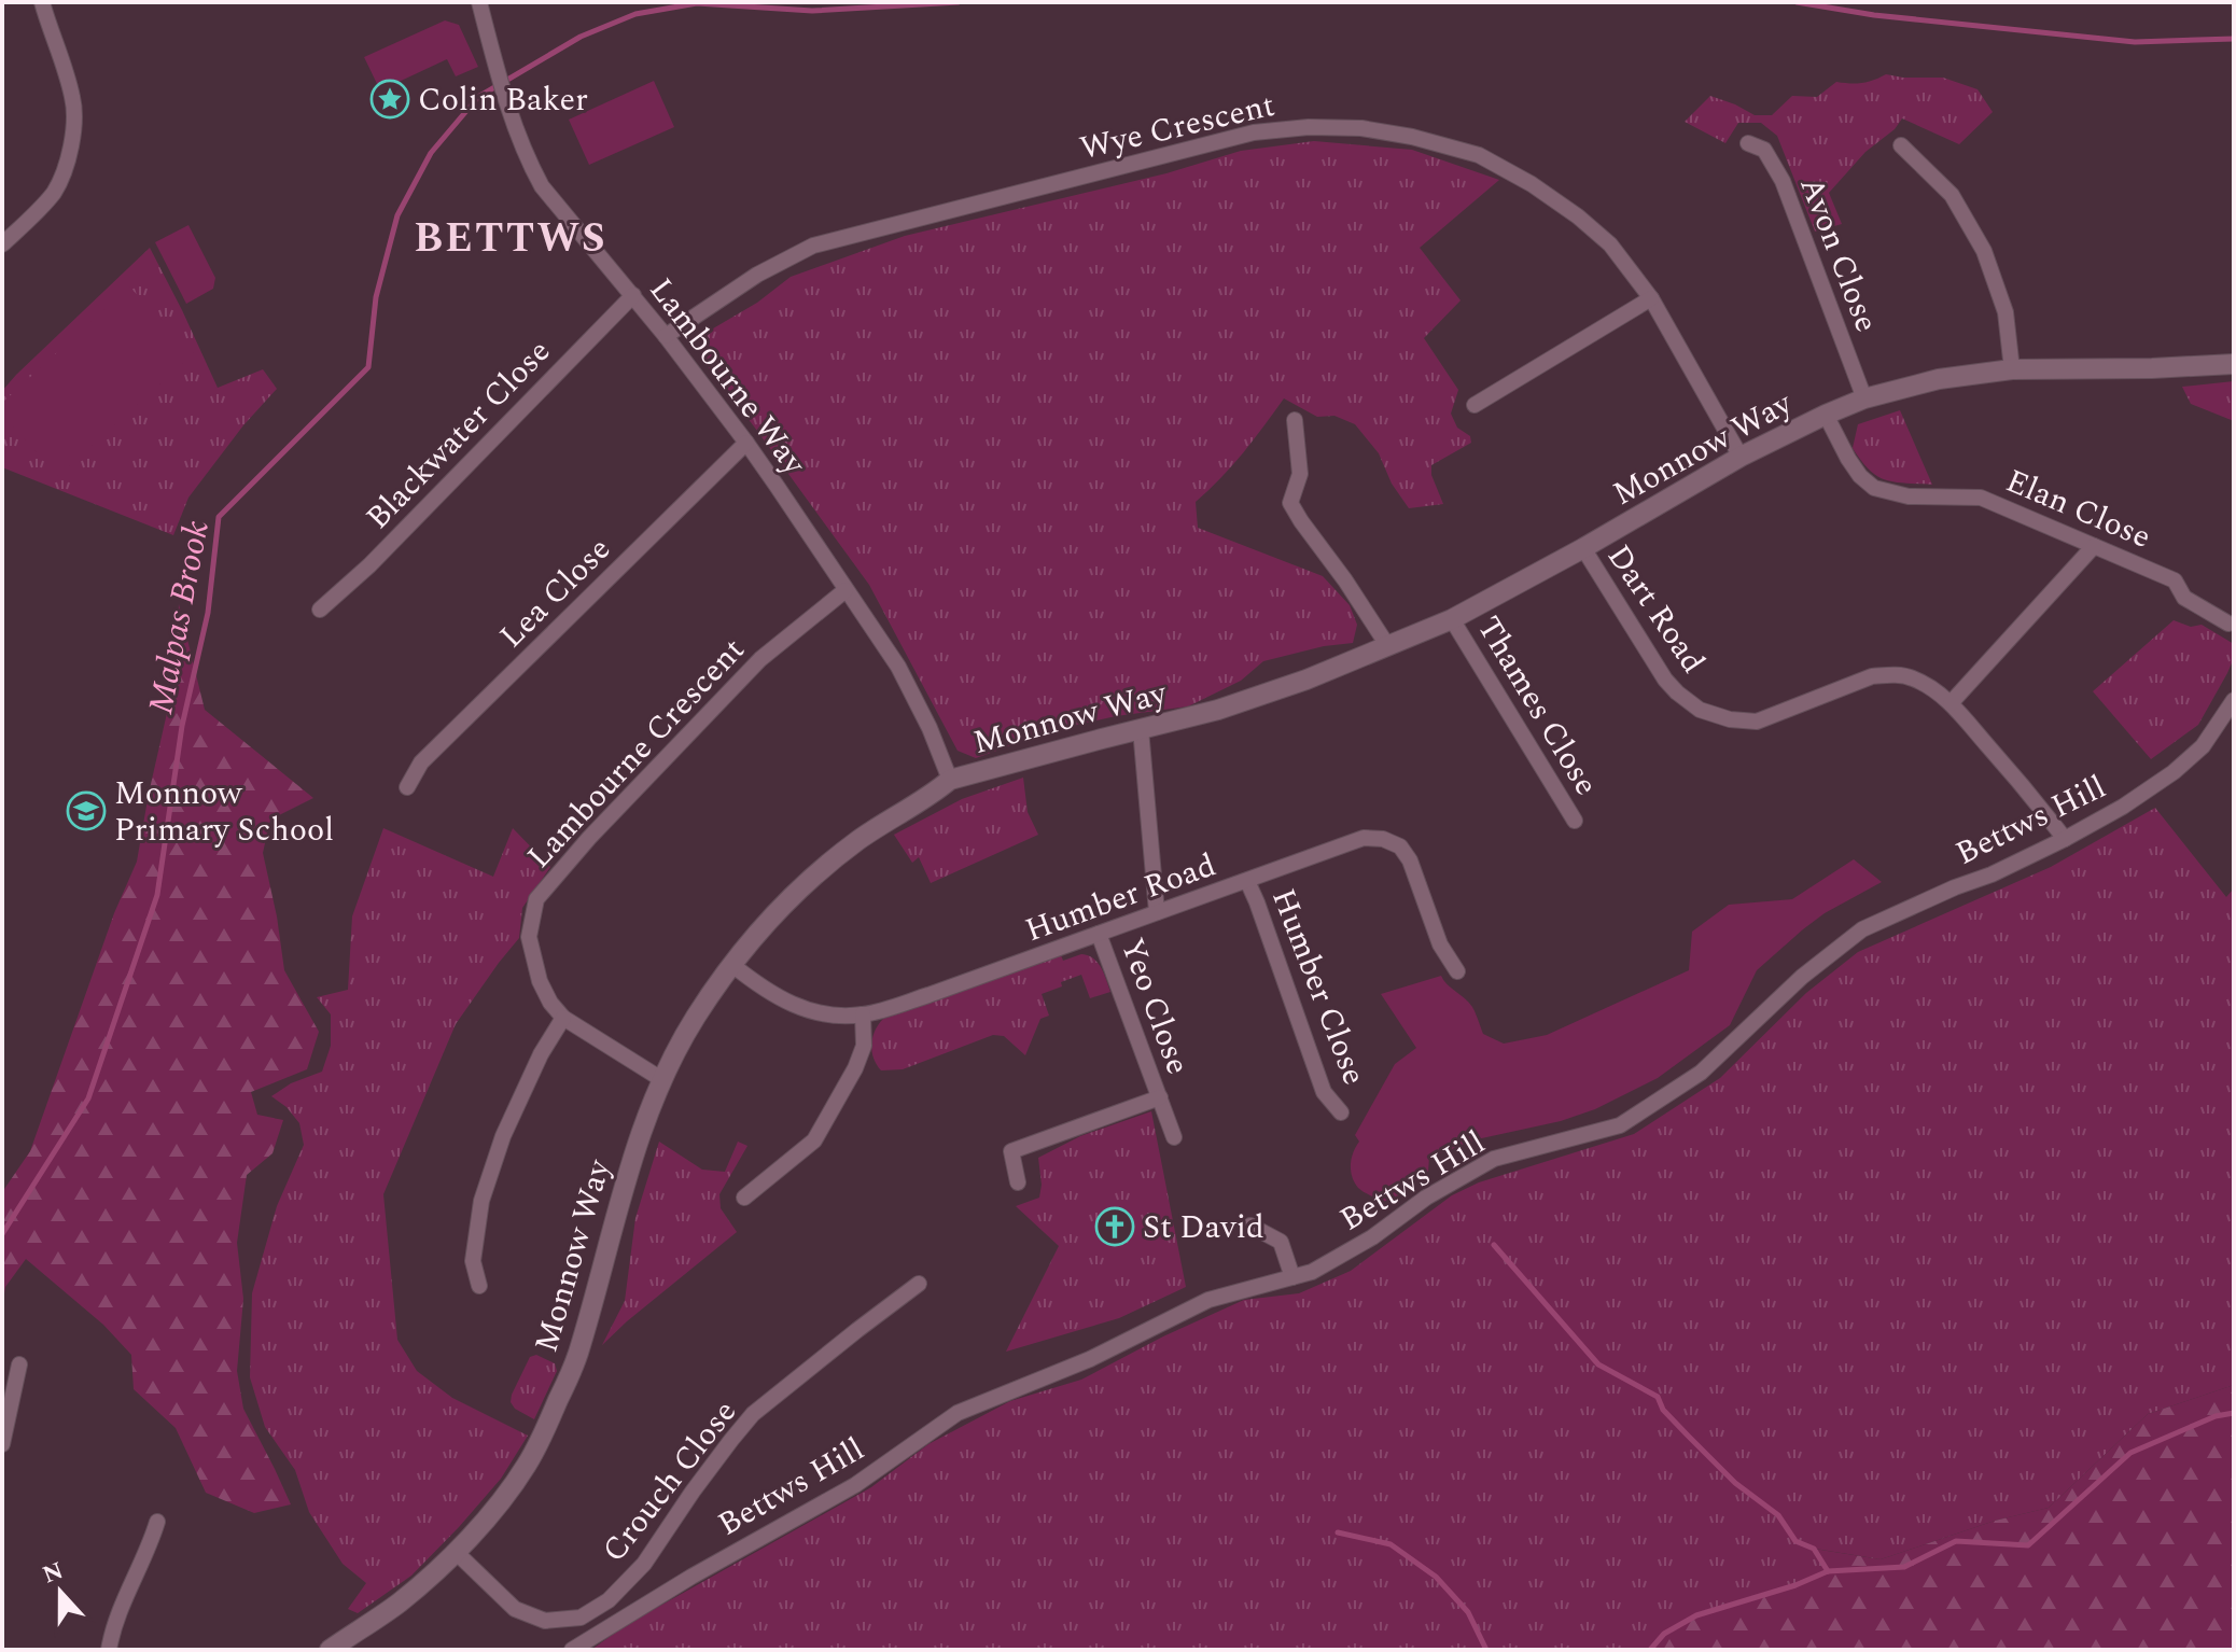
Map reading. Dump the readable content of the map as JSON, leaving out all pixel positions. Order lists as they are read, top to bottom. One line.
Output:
{"streets":{"street":["Wye Crescent","Avon Close","Lambourne Way","Blackwater Close","Monnow Way","Elan Close","Lea Close","Dart Road","Thames Close","Lambourne Crescent","Bettws Hill","Humber Road","Humber Close","Yeo Close","Crouch Close"]},"crossings":[["Wye Crescent","Lambourne Way"],["Wye Crescent","Monnow Way"],["Avon Close","Monnow Way"],["Lambourne Way","Blackwater Close"],["Lambourne Way","Monnow Way"],["Lambourne Way","Lea Close"],["Lambourne Way","Lambourne Crescent"],["Monnow Way","Elan Close"],["Monnow Way","Dart Road"],["Monnow Way","Thames Close"],["Monnow Way","Lambourne Crescent"],["Monnow Way","Humber Road"],["Monnow Way","Crouch Close"],["Dart Road","Bettws Hill"],["Humber Road","Humber Close"],["Humber Road","Yeo Close"]],"districts":["BETTWS"],"water":["Malpas Brook"],"places":{"place":["Colin Baker"],"school or university":["Monnow Primary School"],"church":["St David"]},"north":"top"}
